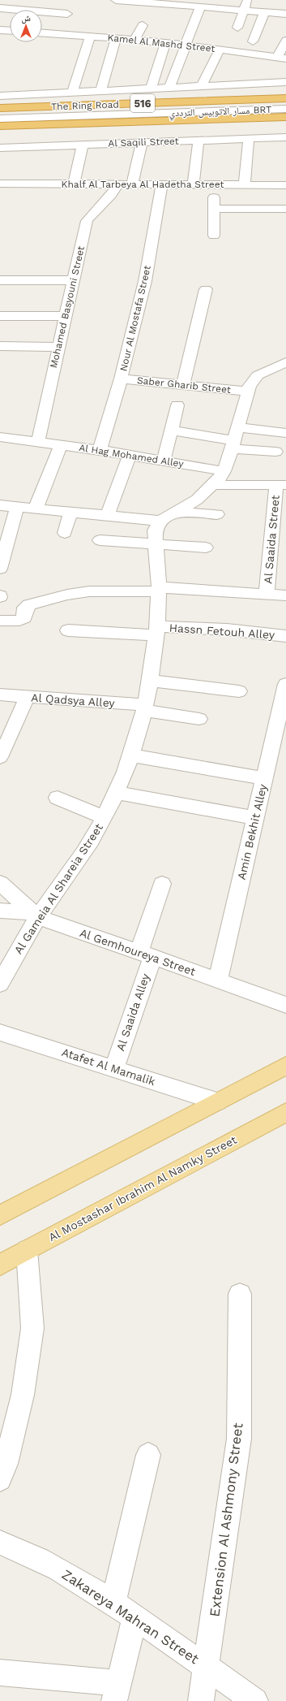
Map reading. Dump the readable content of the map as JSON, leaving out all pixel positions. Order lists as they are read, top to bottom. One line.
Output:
{"streets":{"highway":["516","The Ring Road"],"main road":["Al Mostashar Ibrahim Al Namky Street"],"street":["Kamel Al Mashd Street","مسار الاتوبيس الترددي BRT","Al Saqili Street","Khalf Al Tarbeya Al Hadetha Street","Mohamed Basyouni Street","Nour Al Mostafa Street","Saber Gharib Street","Al Hag Mohamed Alley","Al Saaida Street","Hassn Fetouh Alley","Al Qadsya Alley","Amin Bekhit Alley","Al Gameia Al Shareia Street","Al Gemhoureya Street","Al Saaida Alley","Atafet Al Mamalik","Extension Al Ashmony Street","Zakareya Mahran Street"]},"crossings":[["Khalf Al Tarbeya Al Hadetha Street","Mohamed Basyouni Street"],["Khalf Al Tarbeya Al Hadetha Street","Nour Al Mostafa Street"],["Mohamed Basyouni Street","Al Hag Mohamed Alley"],["Nour Al Mostafa Street","Saber Gharib Street"],["Nour Al Mostafa Street","Al Hag Mohamed Alley"],["Hassn Fetouh Alley","Al Gameia Al Shareia Street"],["Al Qadsya Alley","Al Gameia Al Shareia Street"],["Amin Bekhit Alley","Al Gemhoureya Street"],["Al Gameia Al Shareia Street","Al Gemhoureya Street"],["Al Gemhoureya Street","Al Saaida Alley"],["Al Saaida Alley","Atafet Al Mamalik"],["Extension Al Ashmony Street","Zakareya Mahran Street"]],"north":"top"}
